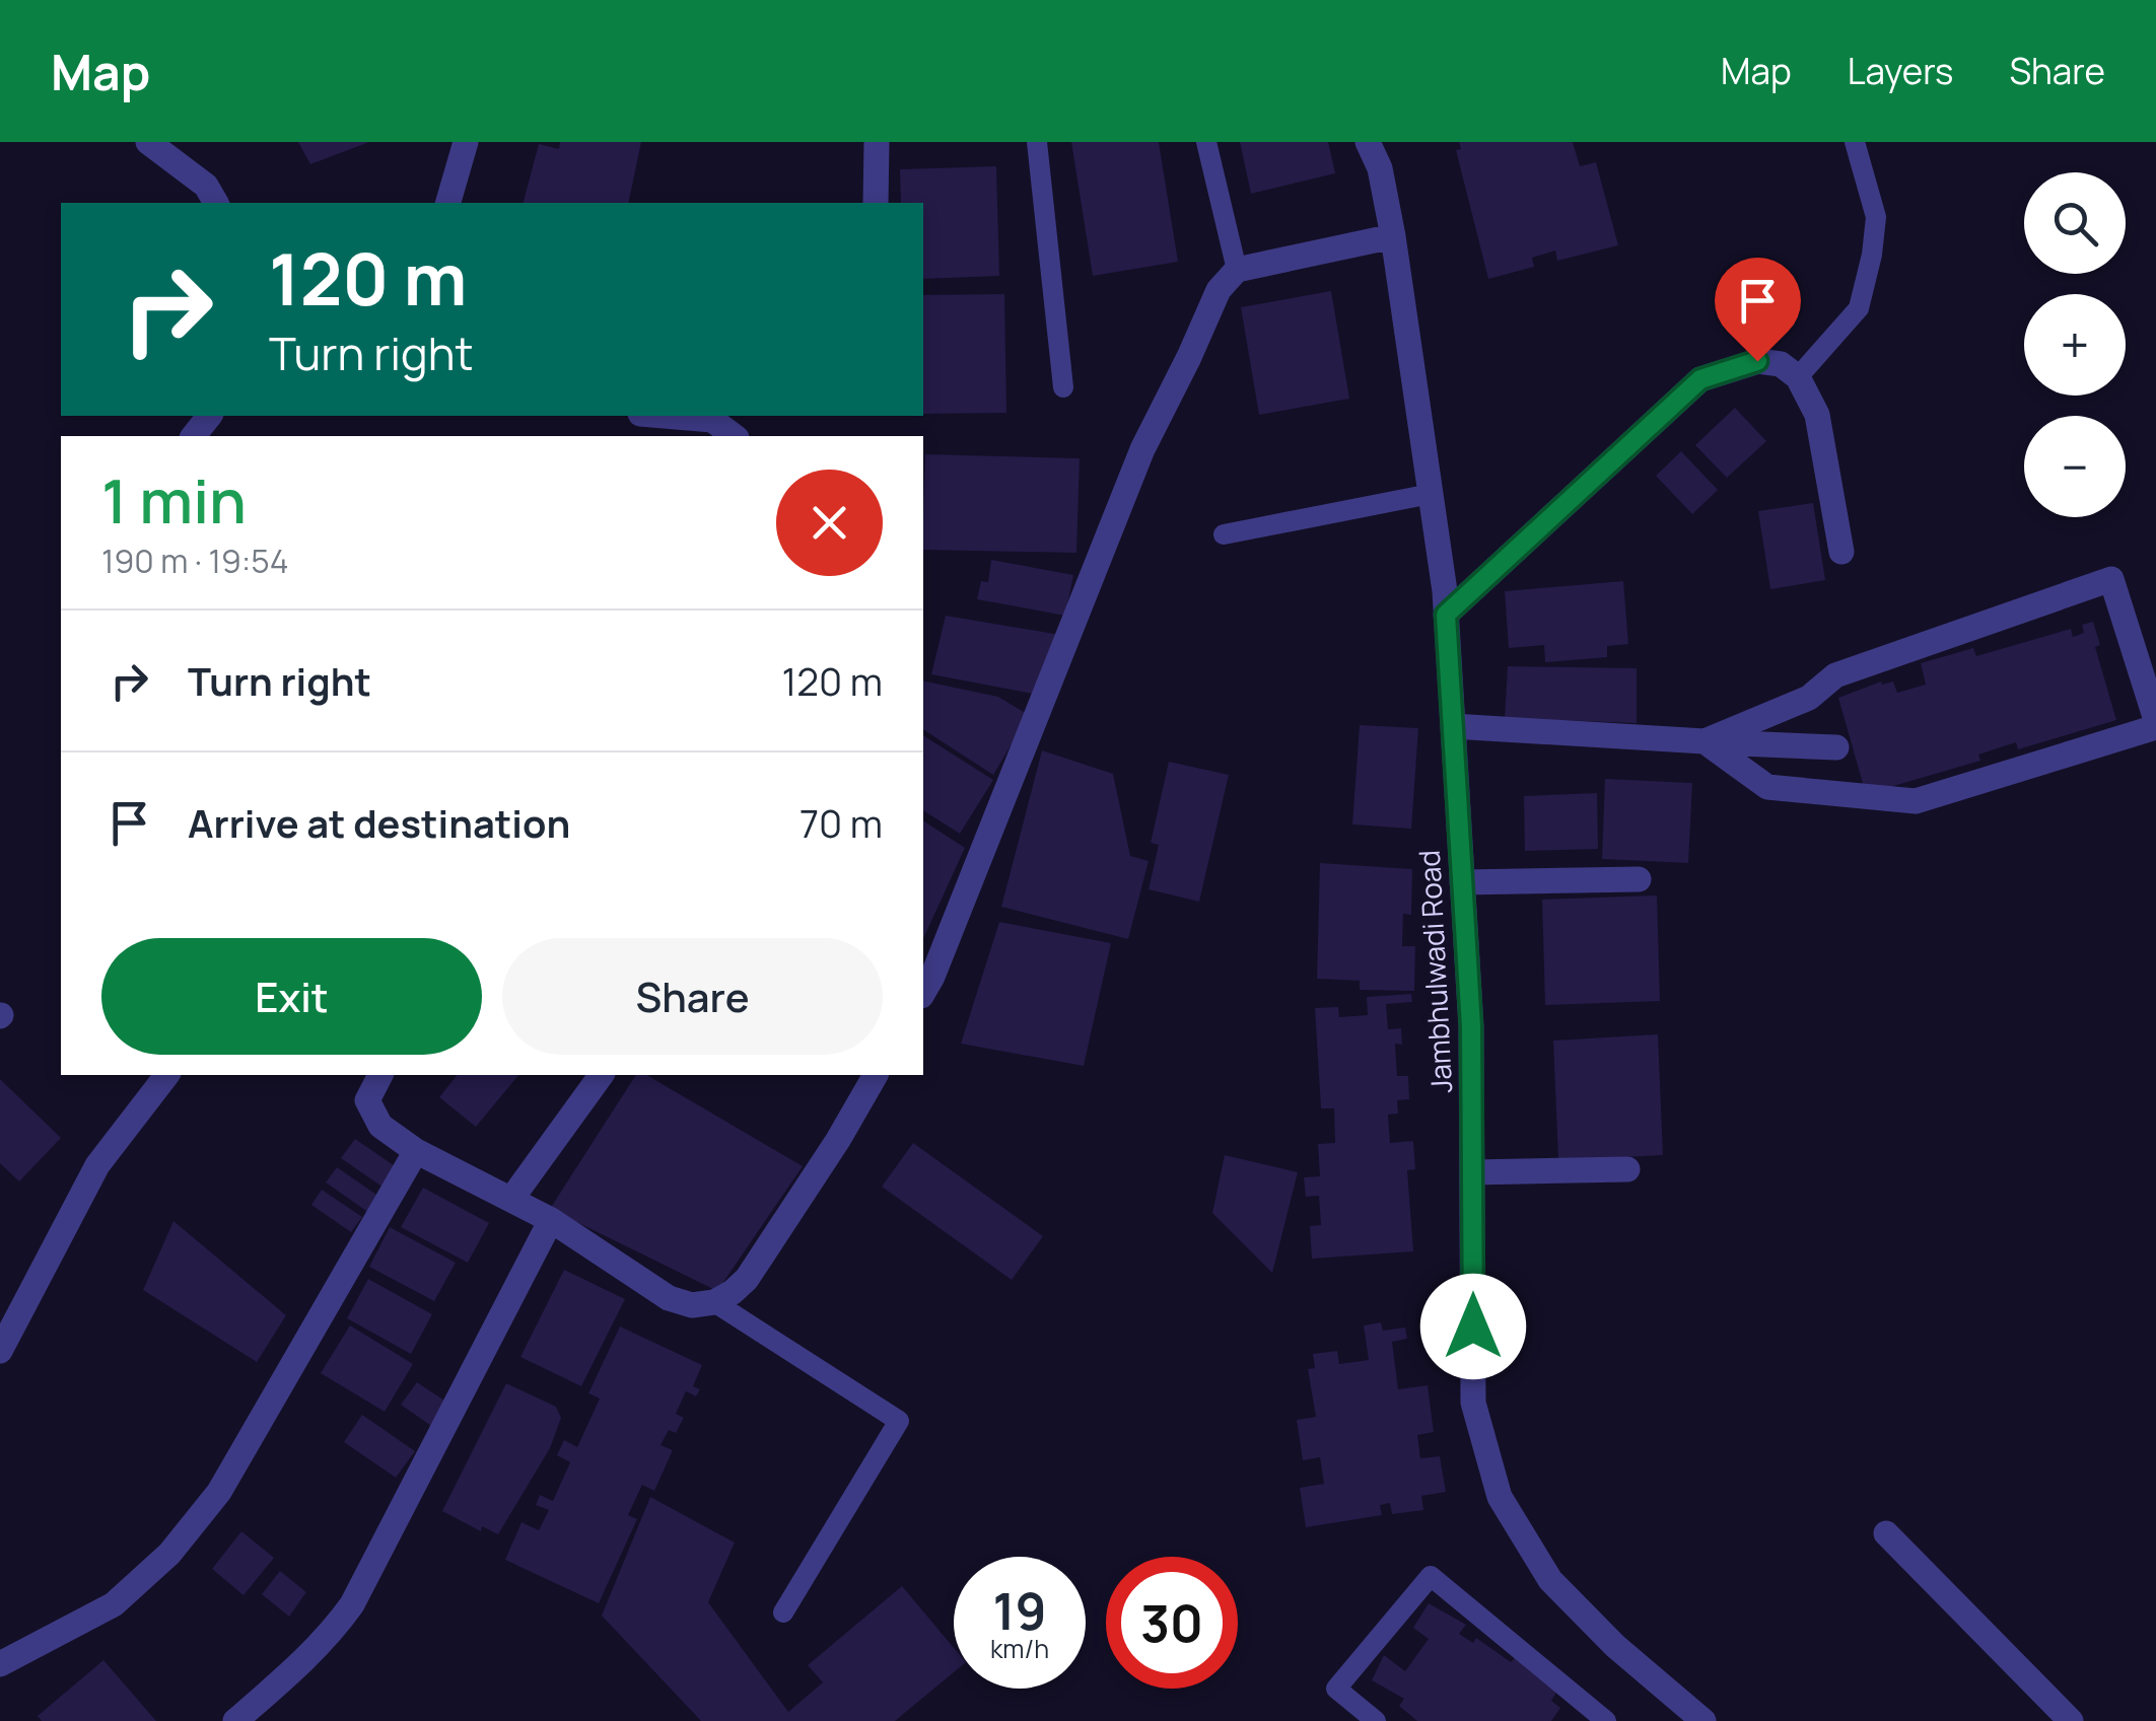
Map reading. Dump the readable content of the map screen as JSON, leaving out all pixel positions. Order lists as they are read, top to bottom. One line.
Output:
{"streets":{"street":["Jambhulwadi Road"]},"page":{"header":"Map","nav":["Map","Layers","Share"],"map_buttons":["+","−"],"turn":["120 m","Turn right"],"heading":["1 min","190 m · 19:54"],"list":[{"name":"Turn right","value":"120 m"},{"name":"Arrive at destination","value":"70 m"}],"buttons":["Exit","Share"],"speed":"19 km/h","limit":"30"}}
